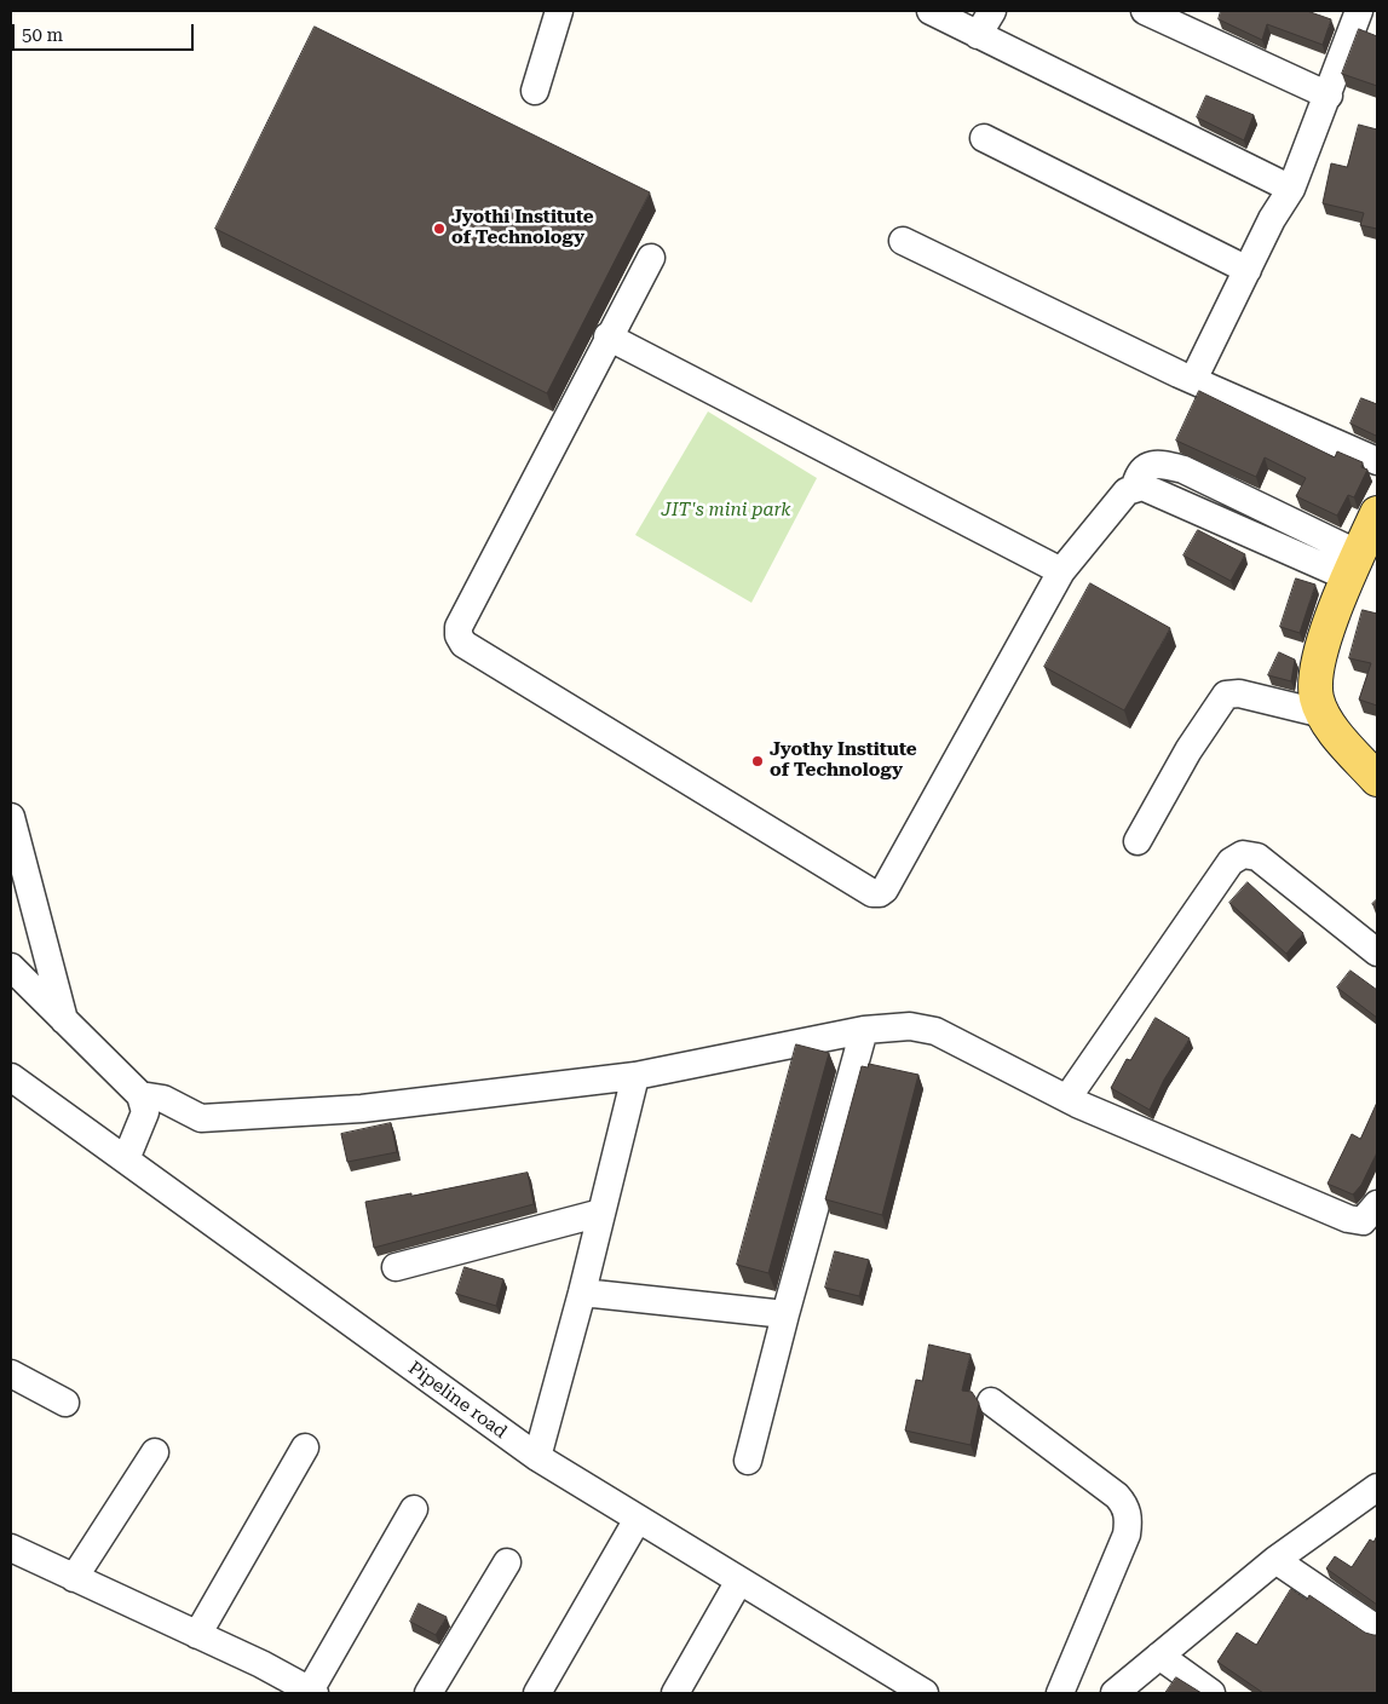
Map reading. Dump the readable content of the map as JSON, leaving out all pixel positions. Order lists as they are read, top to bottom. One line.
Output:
{"streets":{"street":["Pipeline road"]},"parks":["JIT's mini park"],"places":["Jyothi Institute of Technology","Jyothy Institute of Technology"],"scale_bar":"50 m"}
